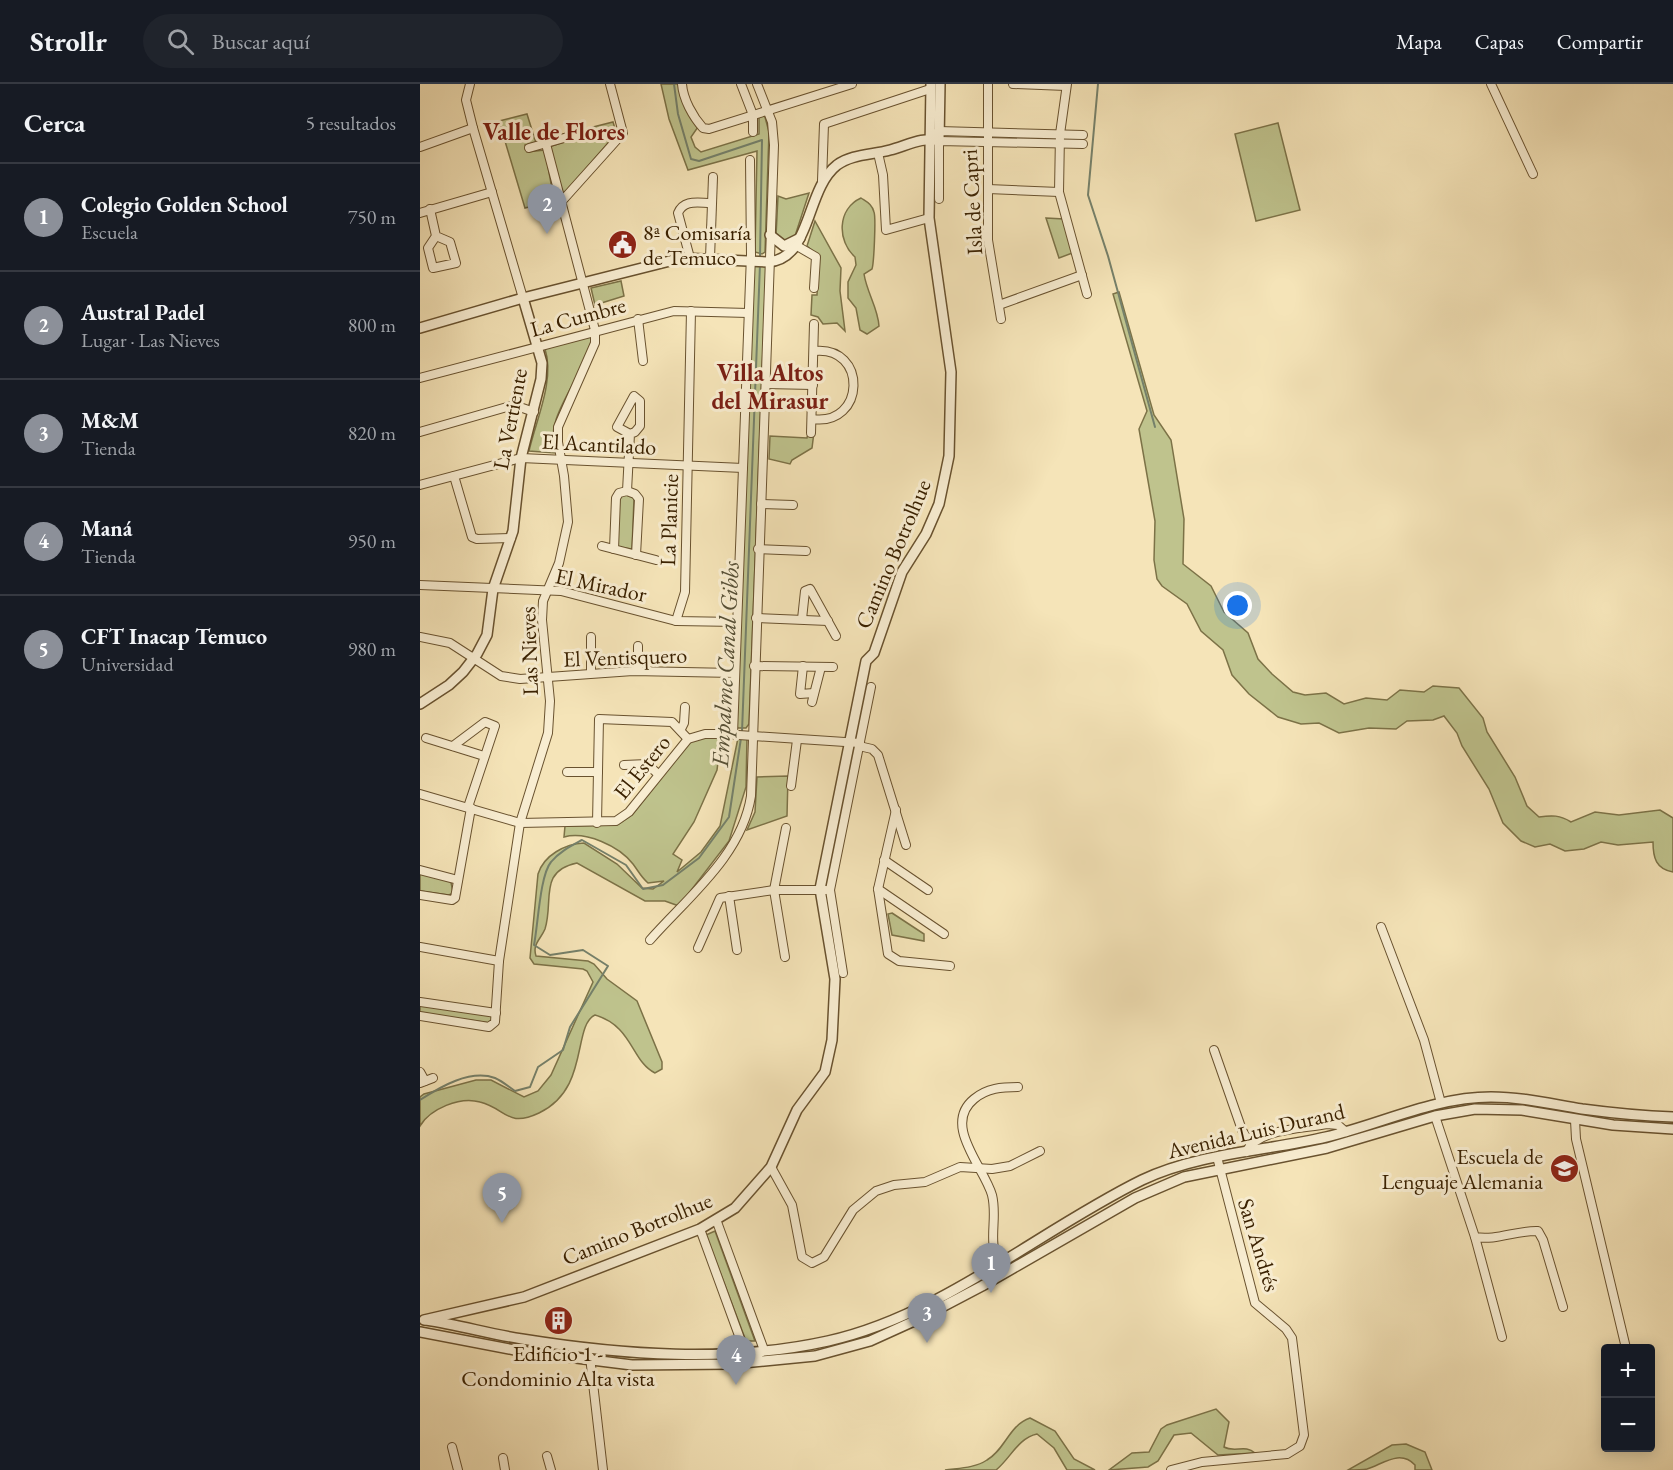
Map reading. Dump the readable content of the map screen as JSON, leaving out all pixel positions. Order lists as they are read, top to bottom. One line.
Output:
{"streets":{"street":["Isla de Capri","La Cumbre","La Vertiente","El Acantilado","La Planicie","Camino Botrolhue","El Mirador","Las Nieves","El Ventisquero","El Estero","Avenida Luis Durand","San Andrés"]},"crossings":[["La Cumbre","La Vertiente"],["La Cumbre","La Planicie"],["La Cumbre","Las Nieves"],["La Vertiente","El Acantilado"],["La Vertiente","El Mirador"],["La Vertiente","El Ventisquero"],["El Acantilado","La Planicie"],["El Acantilado","Las Nieves"],["La Planicie","El Mirador"],["Camino Botrolhue","El Estero"],["Camino Botrolhue","Avenida Luis Durand"],["El Mirador","Las Nieves"],["Las Nieves","El Ventisquero"],["Las Nieves","El Estero"],["Avenida Luis Durand","San Andrés"]],"districts":["Valle de Flores","Villa Altos del Mirasur"],"water":["Empalme Canal Gibbs"],"places":{"public building":["8ª Comisaría de Temuco"],"school or university":["Escuela de Lenguaje Alemania"],"building":["Edificio 1 - Condominio Alta vista"]},"page":{"header":"Strollr","search":"Buscar aquí","nav":["Mapa","Capas","Compartir"],"heading":["Cerca","5 resultados"],"list":[{"mark":"1","name":"Colegio Golden School","note":"Escuela","value":"750 m"},{"mark":"2","name":"Austral Padel","note":"Lugar · Las Nieves","value":"800 m"},{"mark":"3","name":"M&M","note":"Tienda","value":"820 m"},{"mark":"4","name":"Maná","note":"Tienda","value":"950 m"},{"mark":"5","name":"CFT Inacap Temuco","note":"Universidad","value":"980 m"}],"pins":["2","5","1","3","4"],"map_buttons":["+","−"]}}
